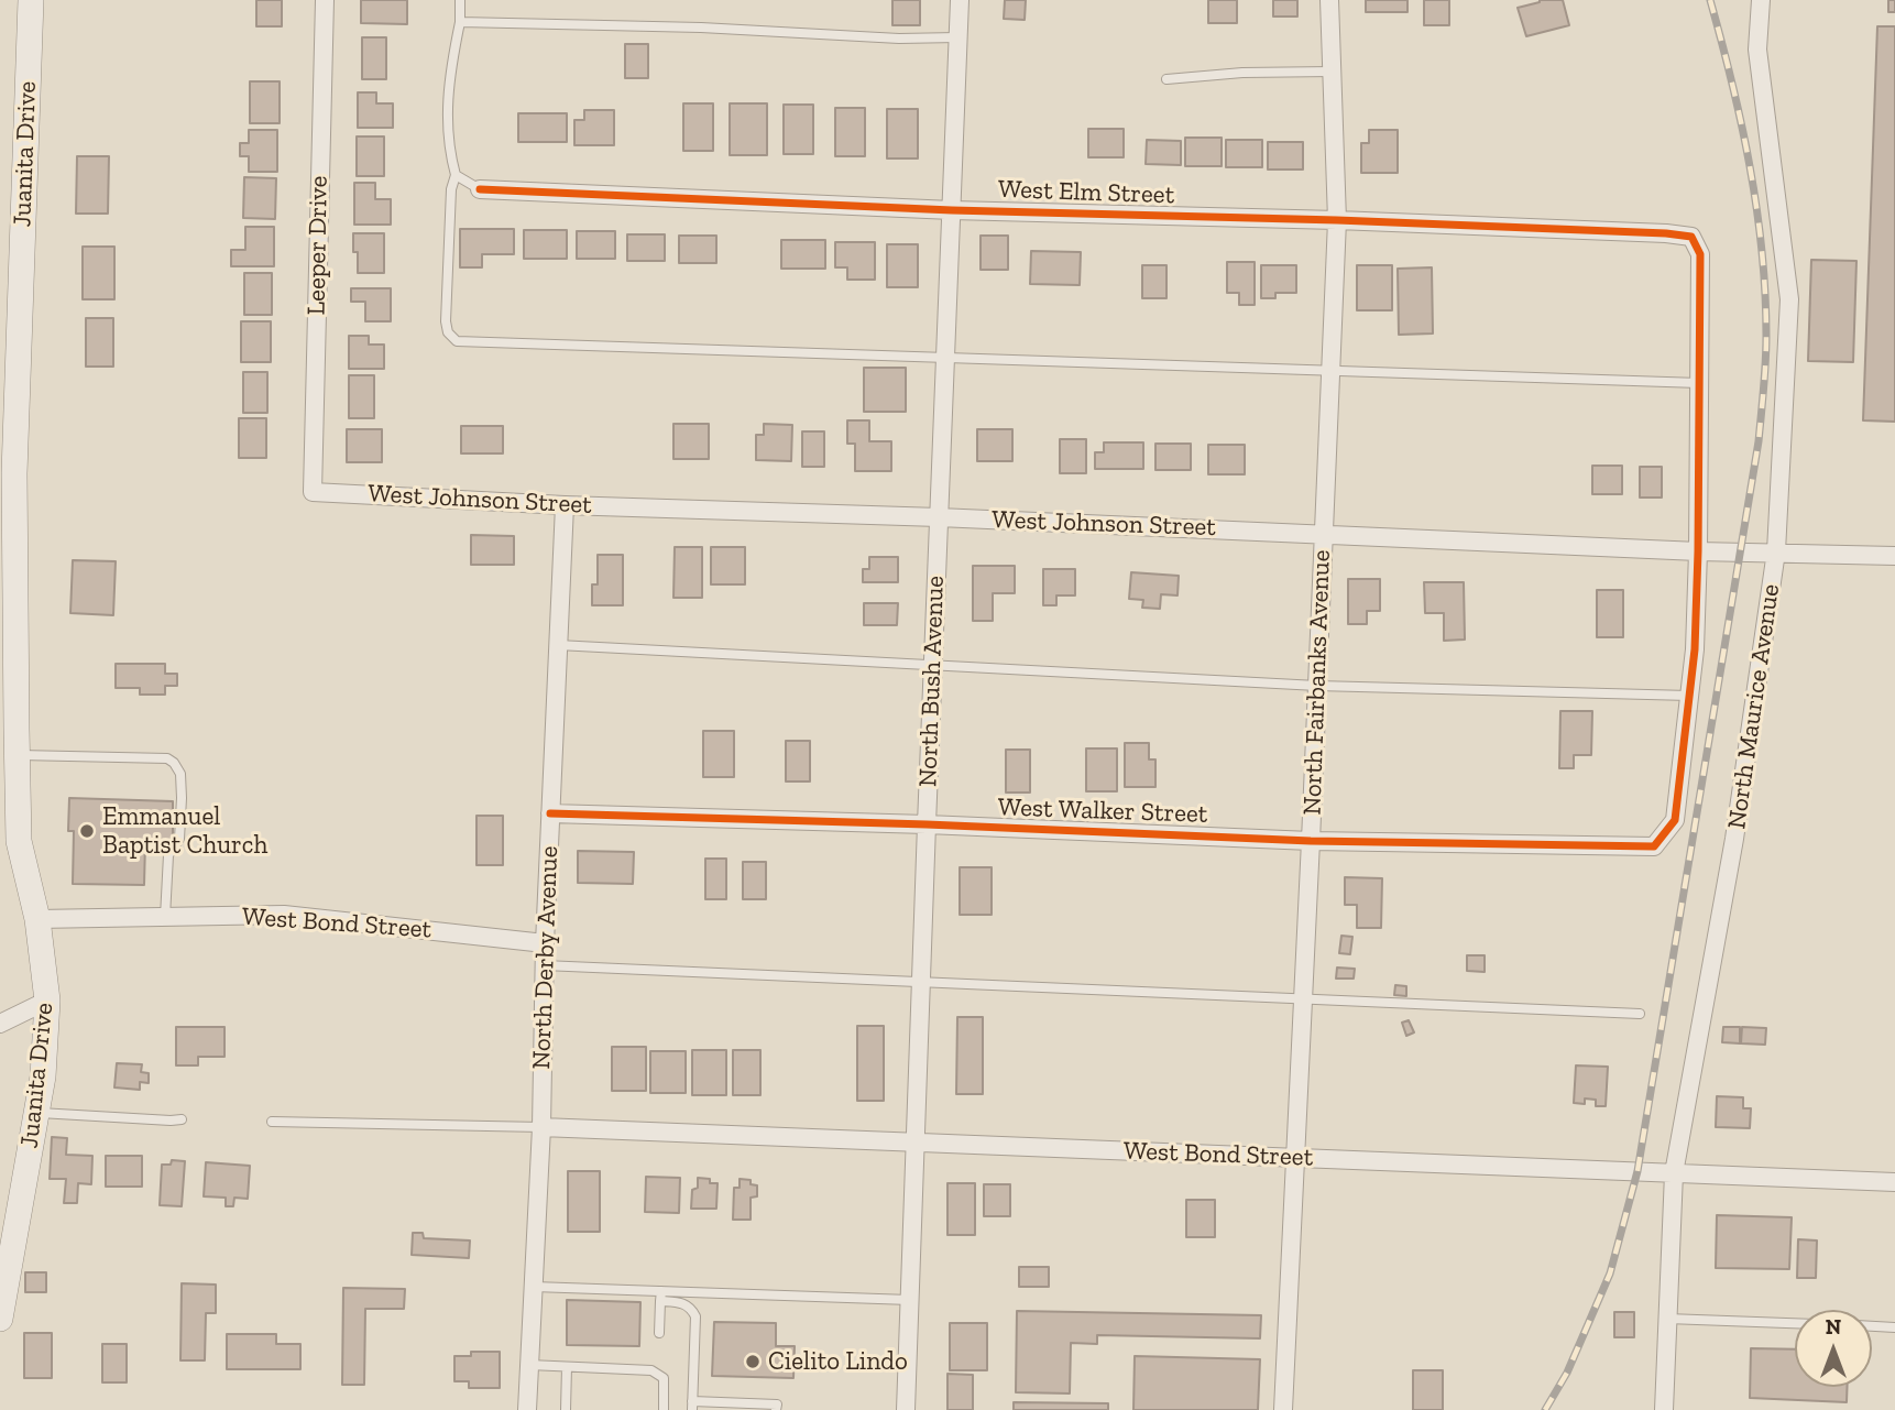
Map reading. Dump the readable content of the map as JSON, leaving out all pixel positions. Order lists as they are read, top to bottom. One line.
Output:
{"streets":{"street":["Juanita Drive","West Elm Street","Leeper Drive","West Johnson Street","North Bush Avenue","North Fairbanks Avenue","North Maurice Avenue","West Walker Street","West Bond Street","North Derby Avenue"]},"crossings":[["Juanita Drive","West Bond Street"],["West Elm Street","North Bush Avenue"],["West Elm Street","North Fairbanks Avenue"],["Leeper Drive","West Johnson Street"],["West Johnson Street","North Bush Avenue"],["West Johnson Street","North Fairbanks Avenue"],["West Johnson Street","North Maurice Avenue"],["West Johnson Street","North Derby Avenue"],["North Bush Avenue","West Walker Street"],["North Bush Avenue","West Bond Street"],["North Fairbanks Avenue","West Walker Street"],["North Fairbanks Avenue","West Bond Street"],["North Maurice Avenue","West Bond Street"],["West Walker Street","North Derby Avenue"],["West Bond Street","North Derby Avenue"]],"places":["Emmanuel Baptist Church","Cielito Lindo"],"north":"top"}
